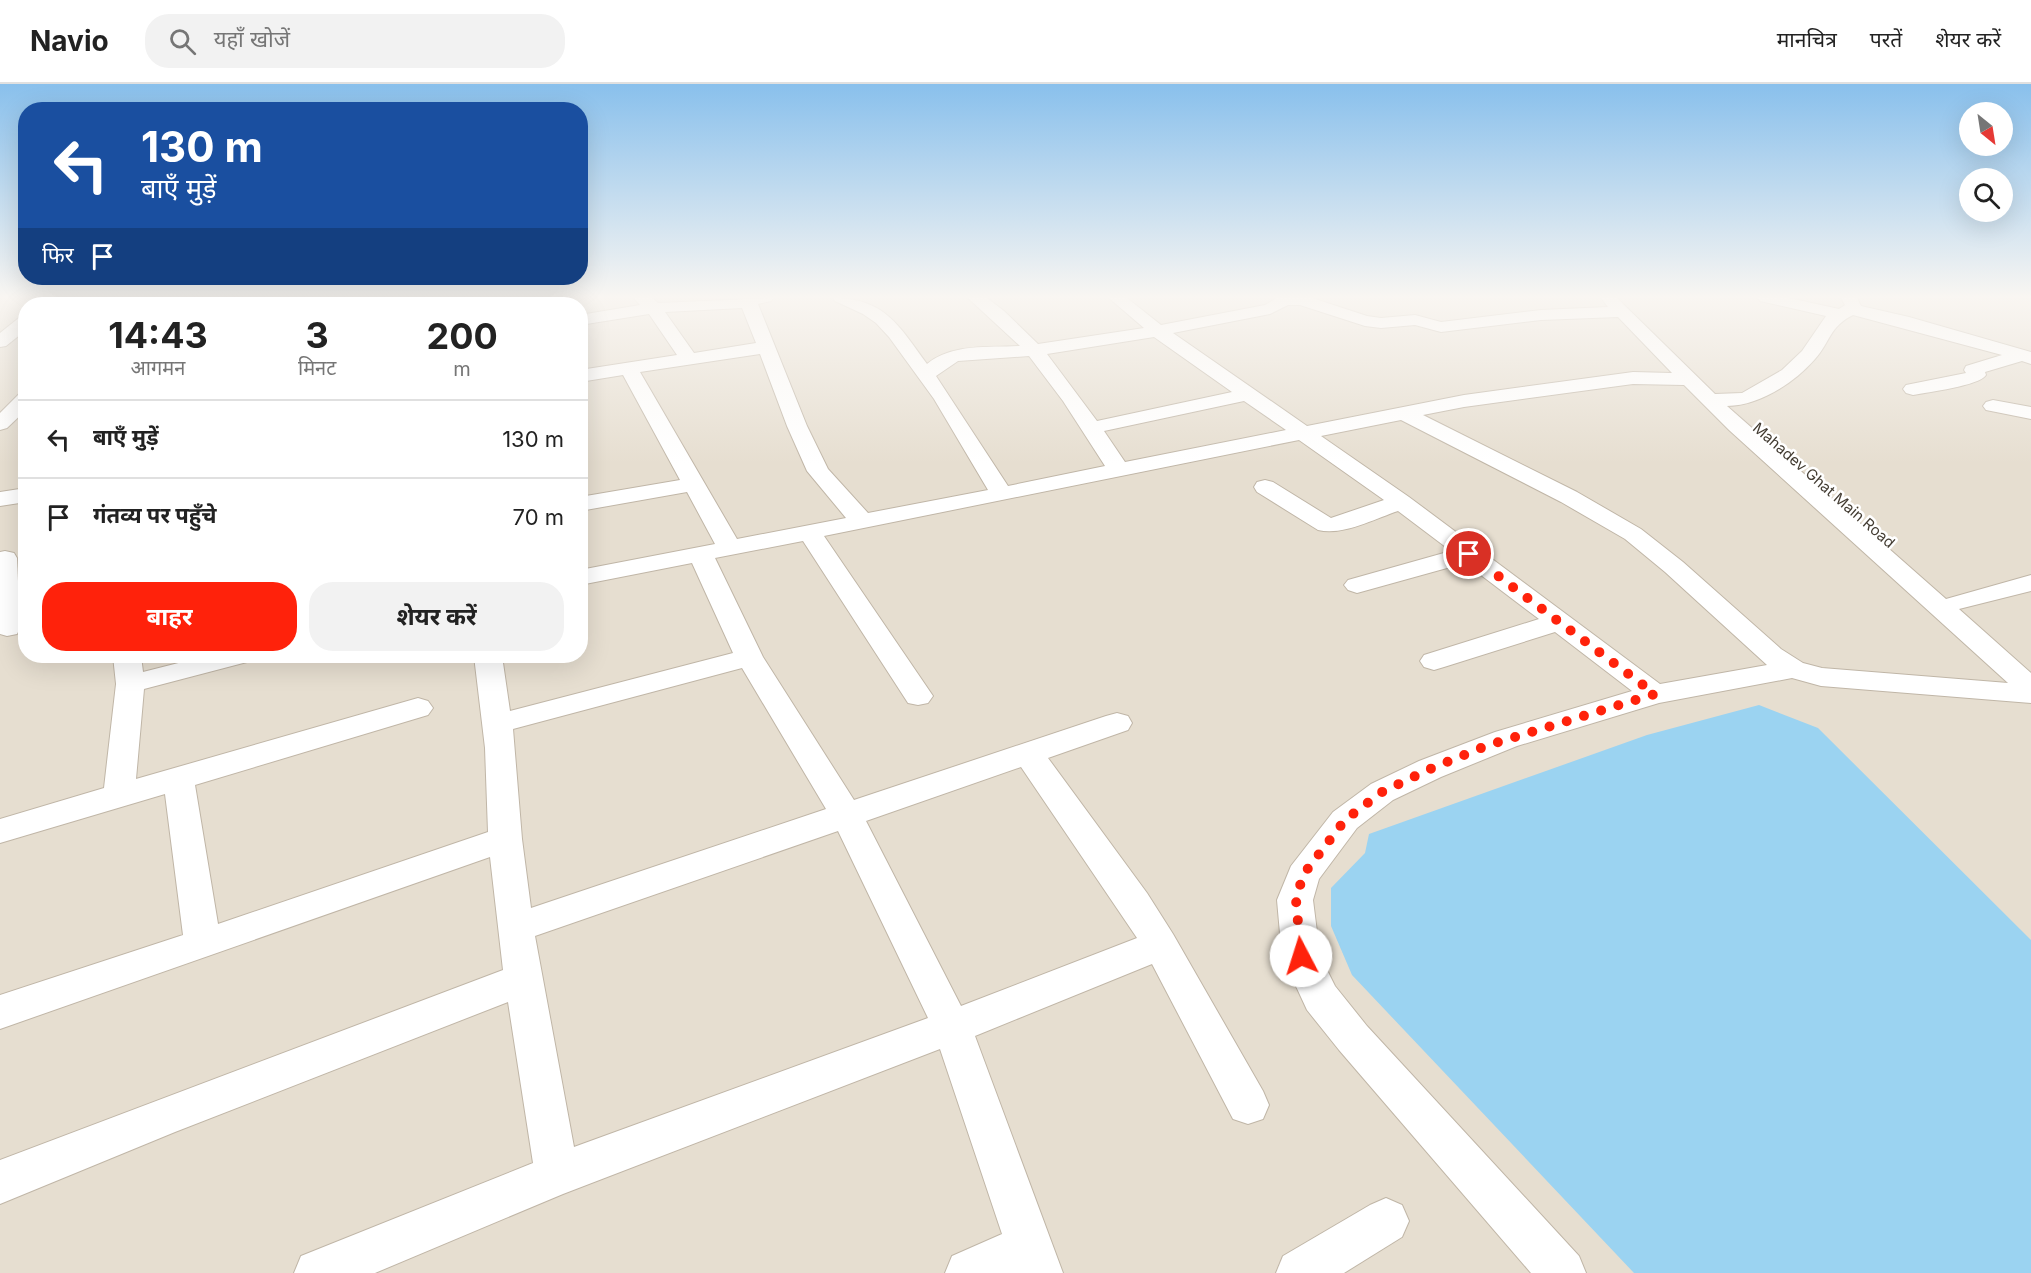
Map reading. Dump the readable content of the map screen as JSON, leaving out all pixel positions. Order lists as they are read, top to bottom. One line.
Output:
{"streets":{"street":["Mahadev Ghat Main Road"]},"north":"bottom right","page":{"header":"Navio","search":"यहाँ खोजें","nav":["मानचित्र","परतें","शेयर करें"],"turn":["130 m","बाएँ मुड़ें"],"then":"फिर","eta":["14:43","आगमन","3","मिनट","200","m"],"list":[{"name":"बाएँ मुड़ें","value":"130 m"},{"name":"गंतव्य पर पहुँचे","value":"70 m"}],"buttons":["बाहर","शेयर करें"]}}
